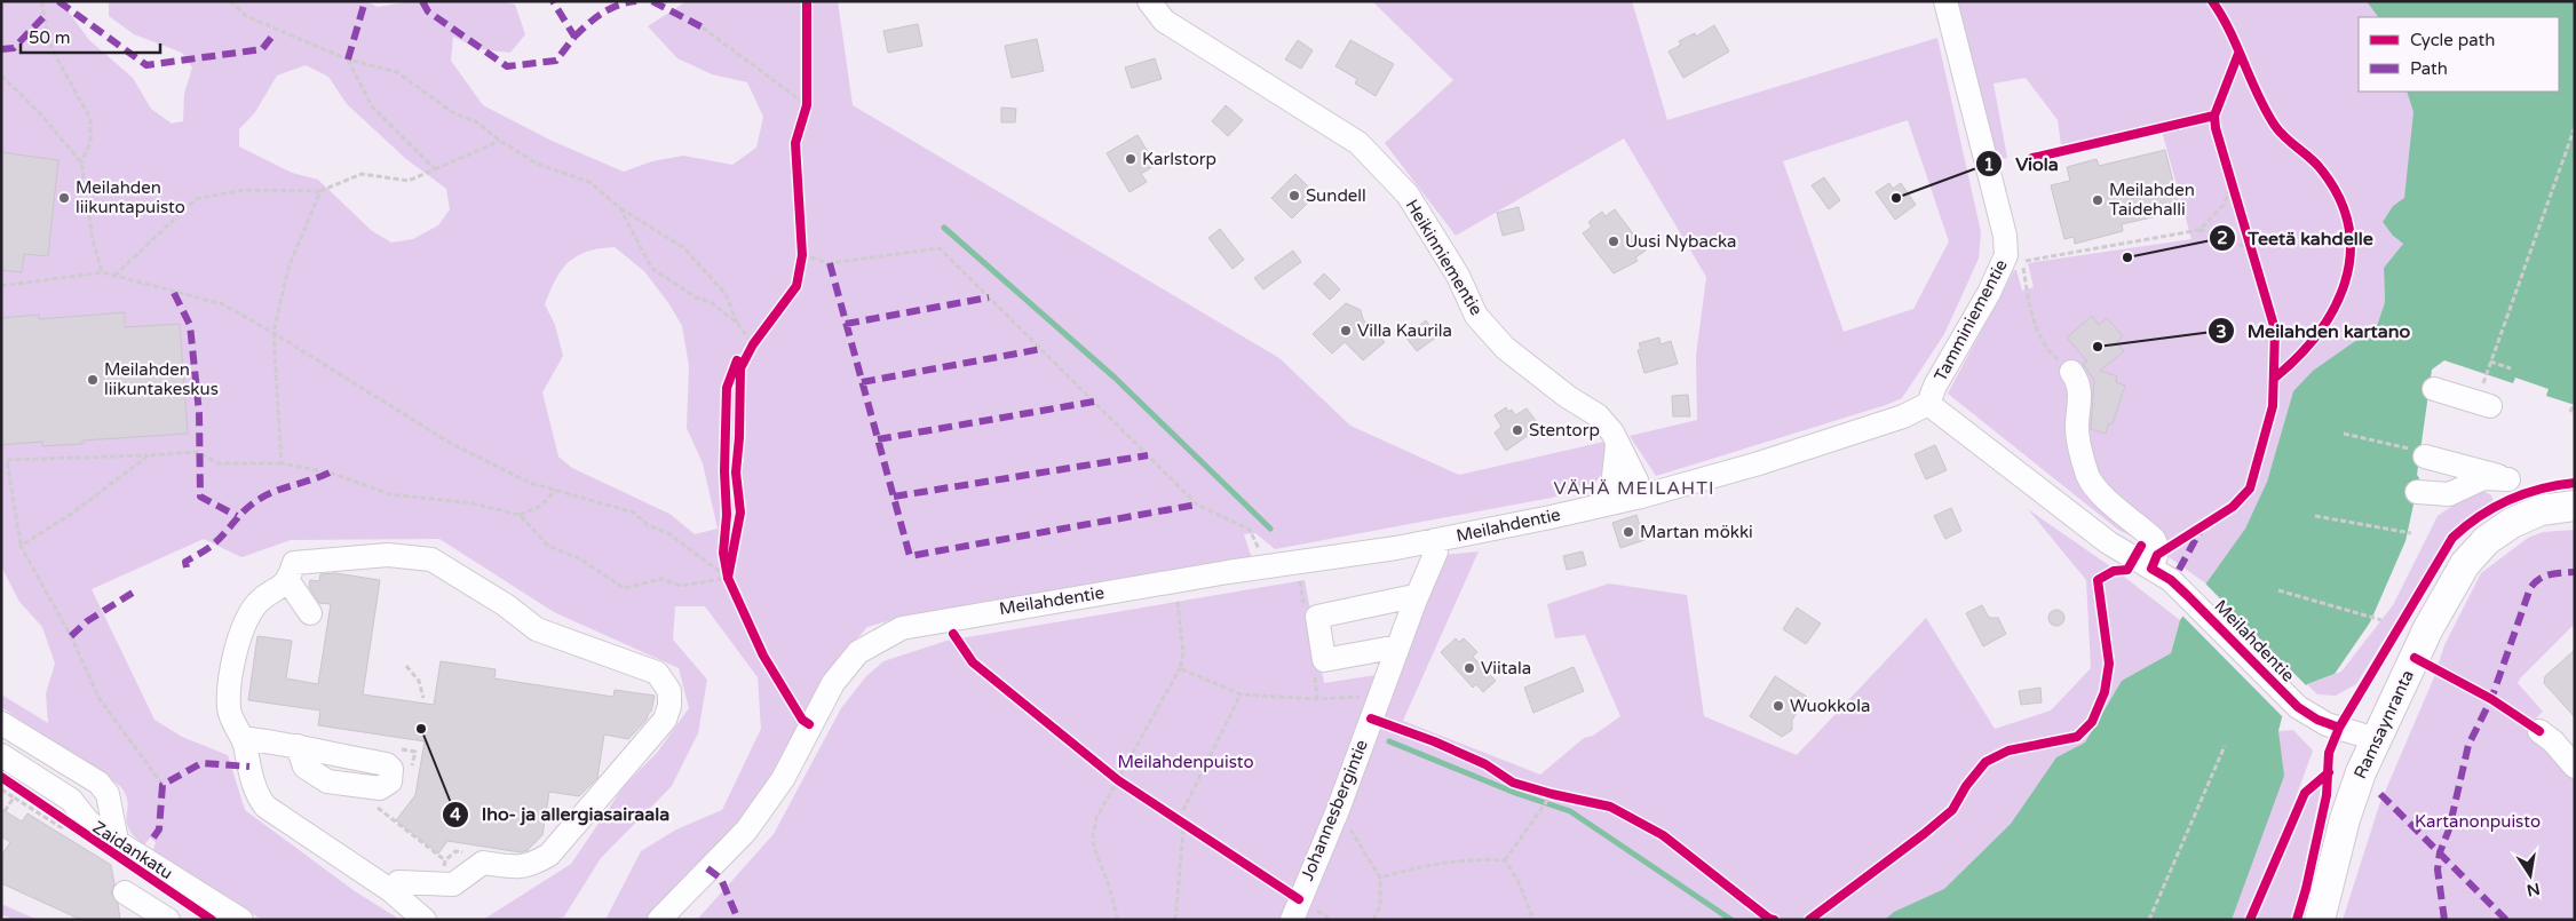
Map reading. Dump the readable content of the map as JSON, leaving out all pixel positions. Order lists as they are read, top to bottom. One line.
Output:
{"streets":{"main road":["Ramsaynranta"],"street":["Heikinniementie","Tamminiementie","Meilahdentie","Johannesbergintie","Zaidankatu"]},"crossings":[["Heikinniementie","Meilahdentie"],["Tamminiementie","Meilahdentie"],["Meilahdentie","Ramsaynranta"],["Meilahdentie","Johannesbergintie"]],"districts":["VÄHÄ MEILAHTI"],"parks":["Meilahdenpuisto","Kartanonpuisto"],"places":["Karlstorp","Sundell","Meilahden liikuntapuisto","Viola","Meilahden Taidehalli","Uusi Nybacka","Teetä kahdelle","Villa Kaurila","Meilahden kartano","Meilahden liikuntakeskus","Stentorp","Martan mökki","Viitala","Wuokkola","Iho- ja allergiasairaala"],"legend":["Cycle path","Path"],"scale_bar":"50 m","north":"bottom"}
